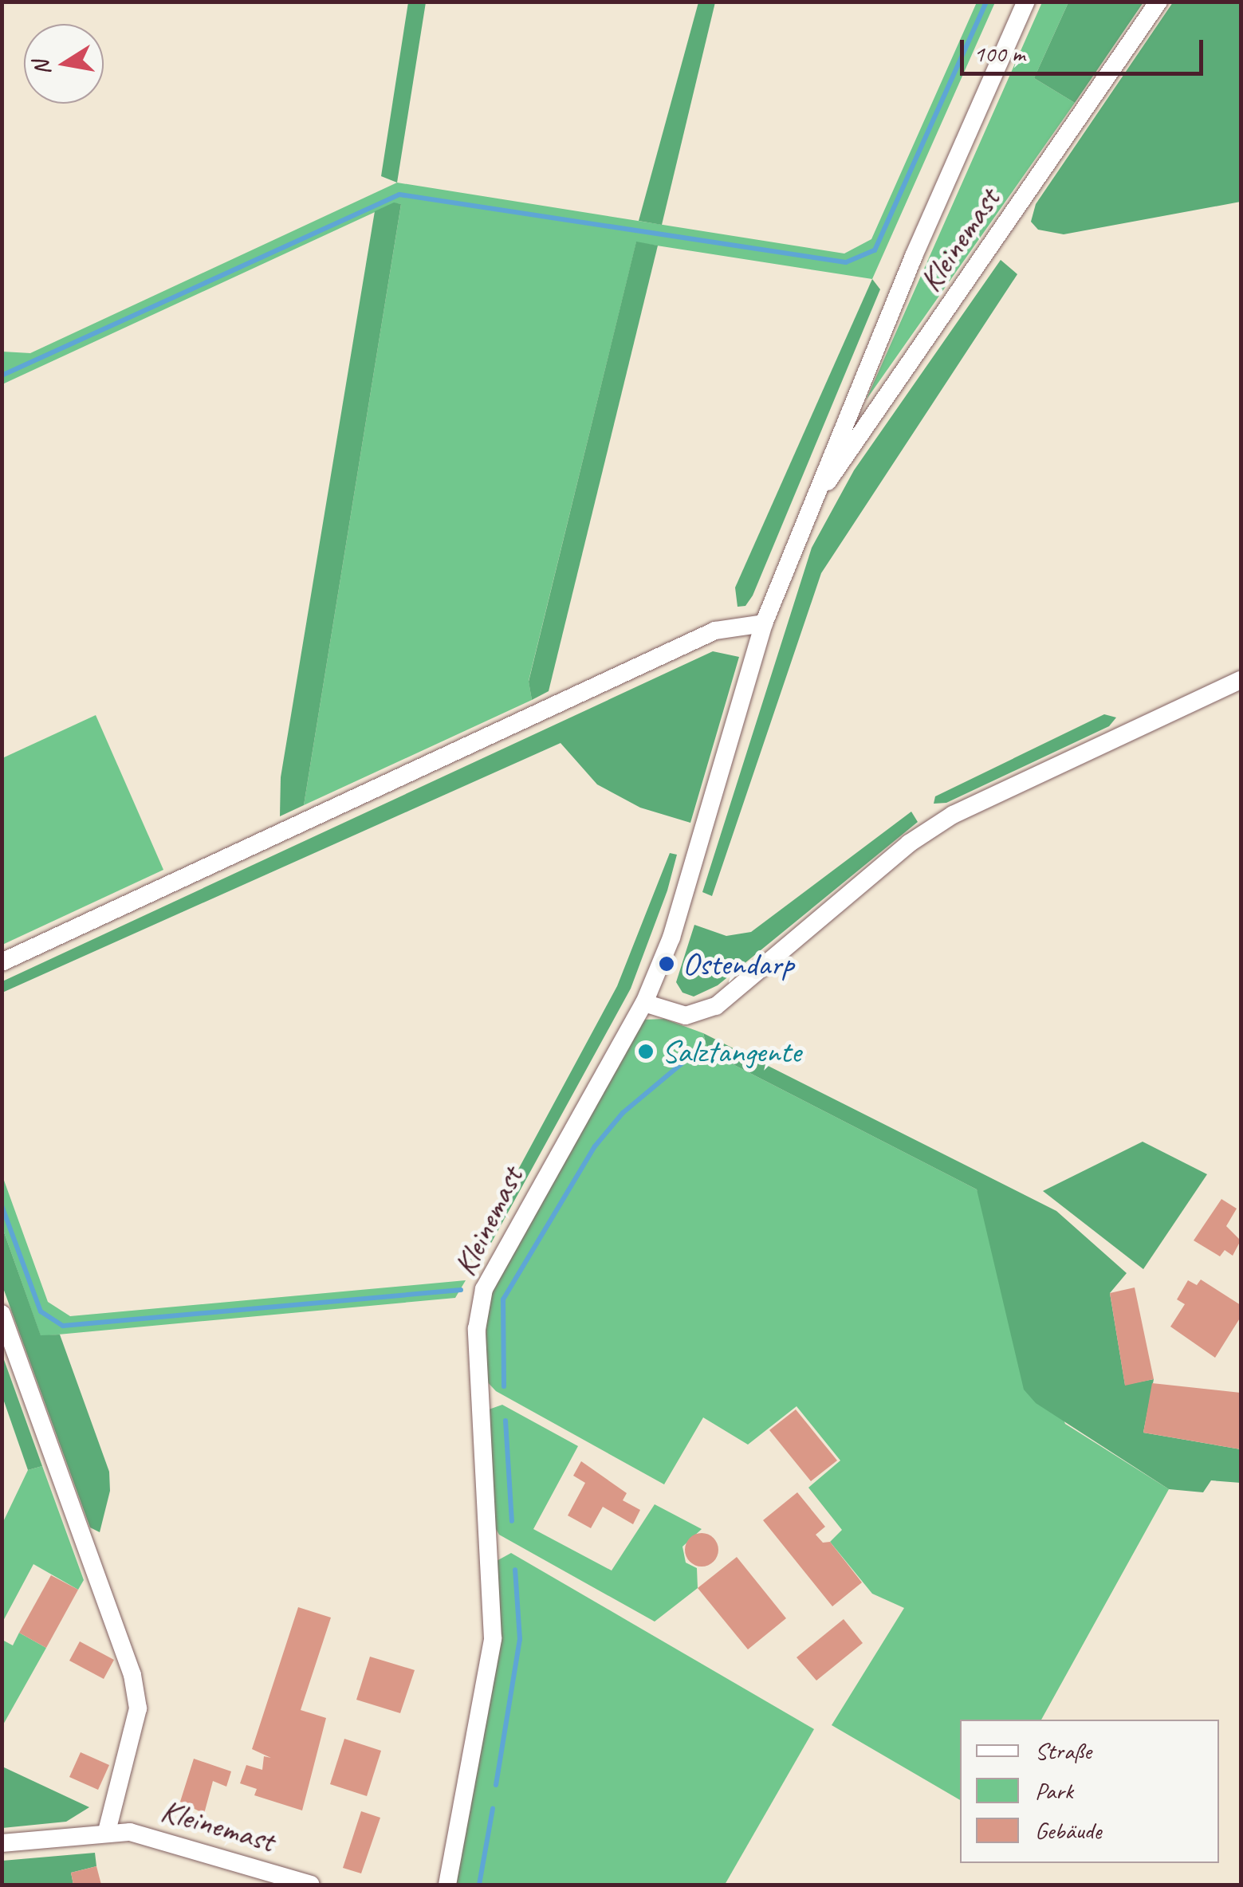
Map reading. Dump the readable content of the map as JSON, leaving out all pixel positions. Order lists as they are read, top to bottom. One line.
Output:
{"streets":{"street":["Kleinemast"]},"places":["Ostendarp","Salztangente"],"legend":["Straße","Park","Gebäude"],"scale_bar":"100 m","north":"left"}
